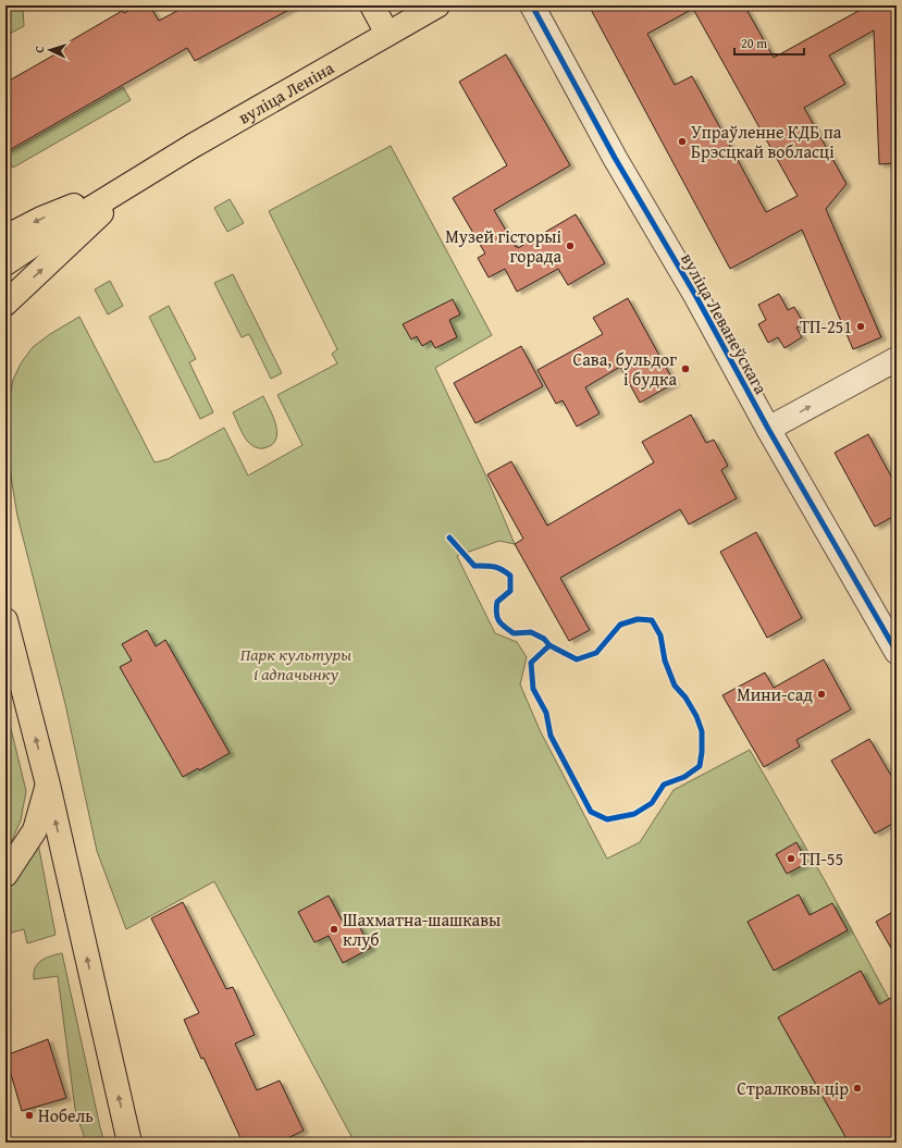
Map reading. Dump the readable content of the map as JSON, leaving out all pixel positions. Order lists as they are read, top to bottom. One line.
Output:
{"streets":{"main road":["вуліца Леніна"],"street":["вуліца Леванеўскага"]},"parks":["Парк культуры і адпачынку"],"places":["Упраўленне КДБ па Брэсцкай вобласці","Музей гісторыі горада","ТП-251","Сава, бульдог і будка","Мини-сад","ТП-55","Шахматна-шашкавы клуб","Стралковы цір","Нобель"],"scale_bar":"20 m","north":"left"}
